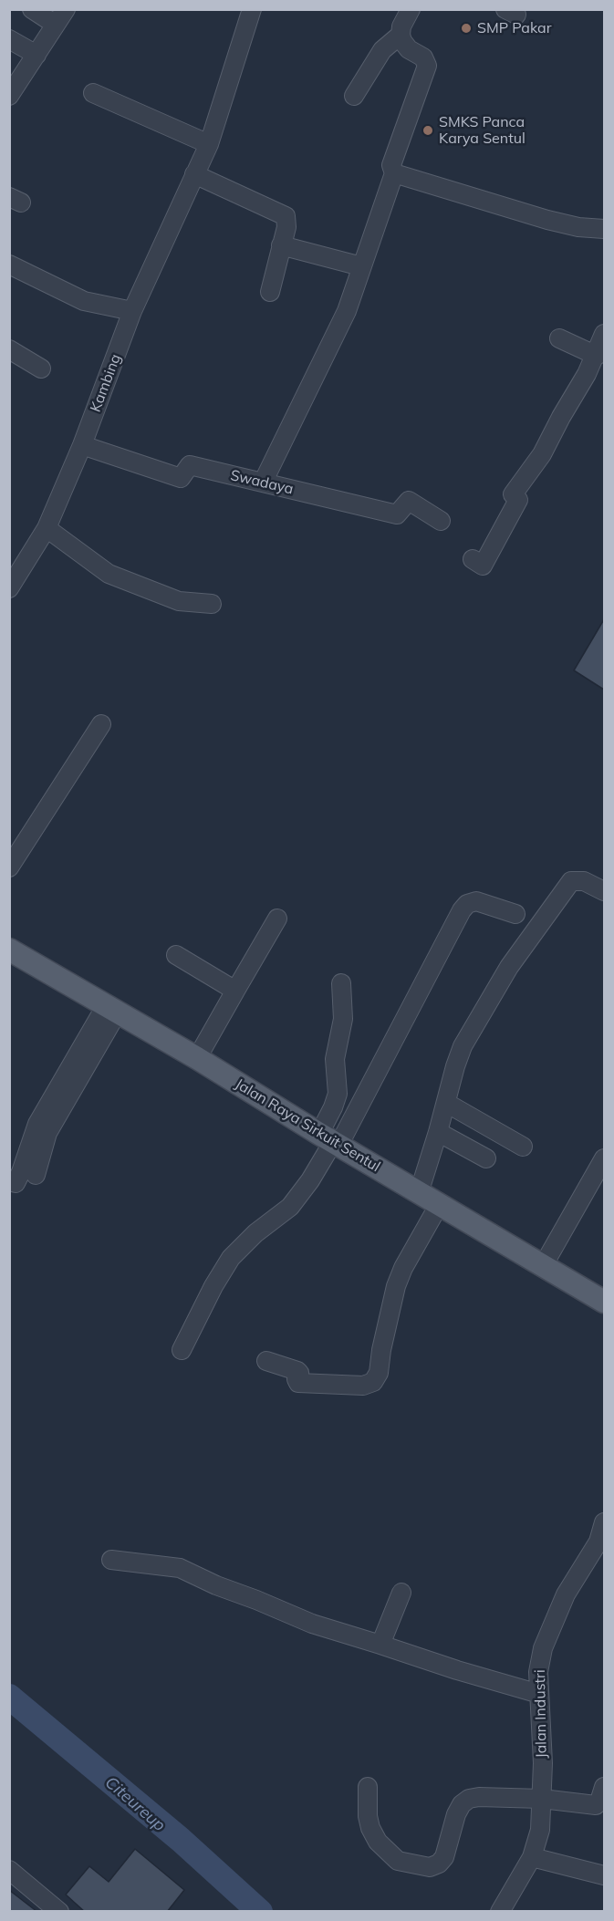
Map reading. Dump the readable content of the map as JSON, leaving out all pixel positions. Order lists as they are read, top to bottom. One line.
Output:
{"streets":{"main road":["Jalan Raya Sirkuit Sentul"],"street":["Kambing","Swadaya","Jalan Industri"]},"crossings":[["Kambing","Swadaya"]],"water":["Citeureup"],"places":["SMP Pakar","SMKS Panca Karya Sentul"]}
